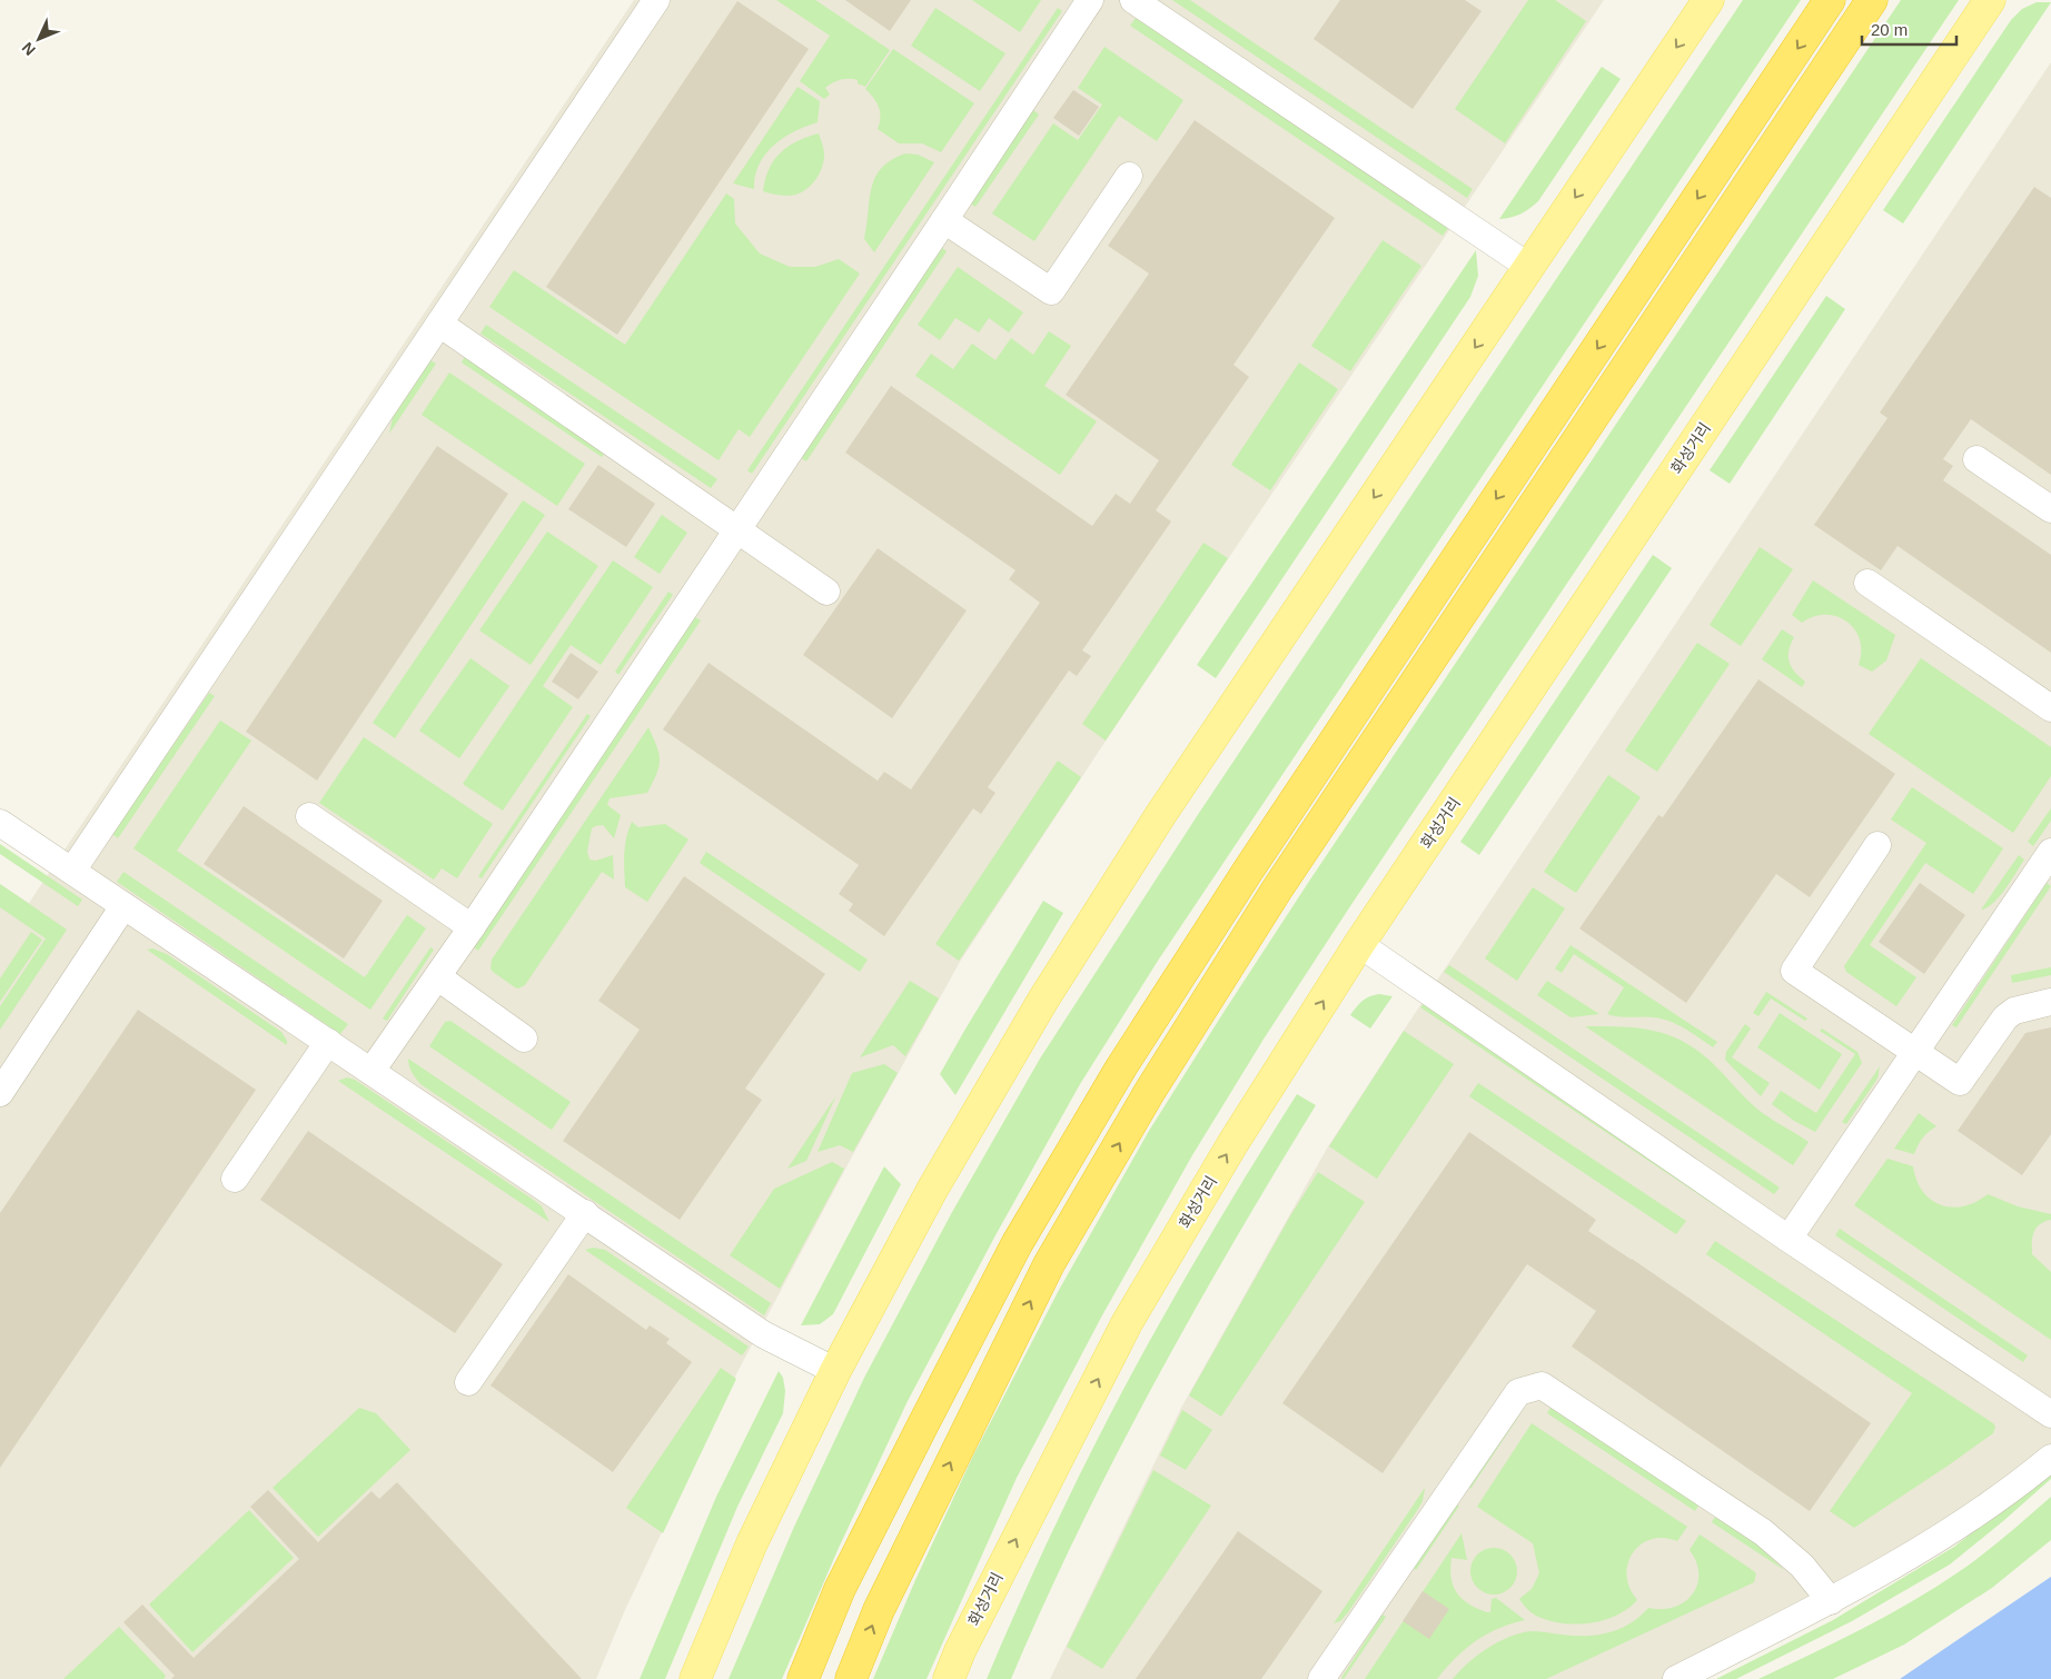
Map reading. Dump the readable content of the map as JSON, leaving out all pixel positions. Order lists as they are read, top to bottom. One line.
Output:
{"streets":{"main road":["화성거리"]},"scale_bar":"20 m","north":"bottom left"}
